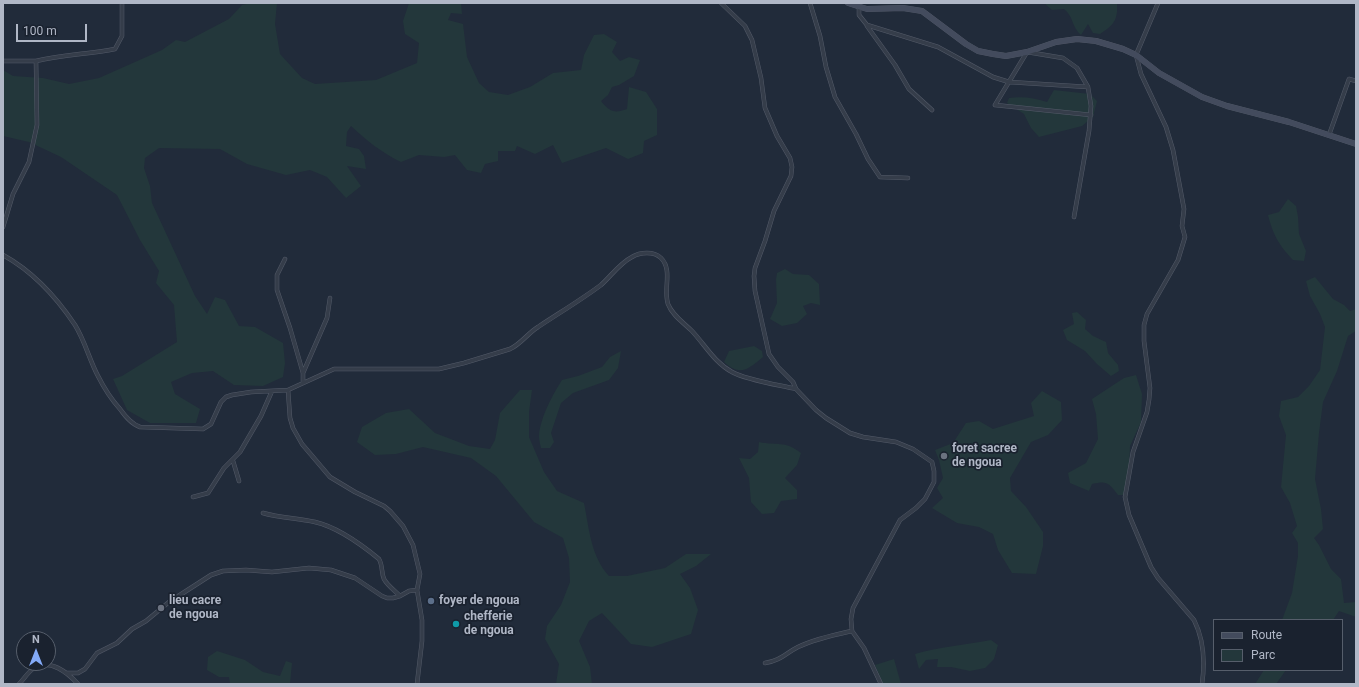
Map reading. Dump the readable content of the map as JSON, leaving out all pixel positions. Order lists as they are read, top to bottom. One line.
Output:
{"places":["foret sacree de ngoua","foyer de ngoua","lieu cacre de ngoua","chefferie de ngoua"],"legend":["Route","Parc"],"scale_bar":"100 m","north":"top"}
